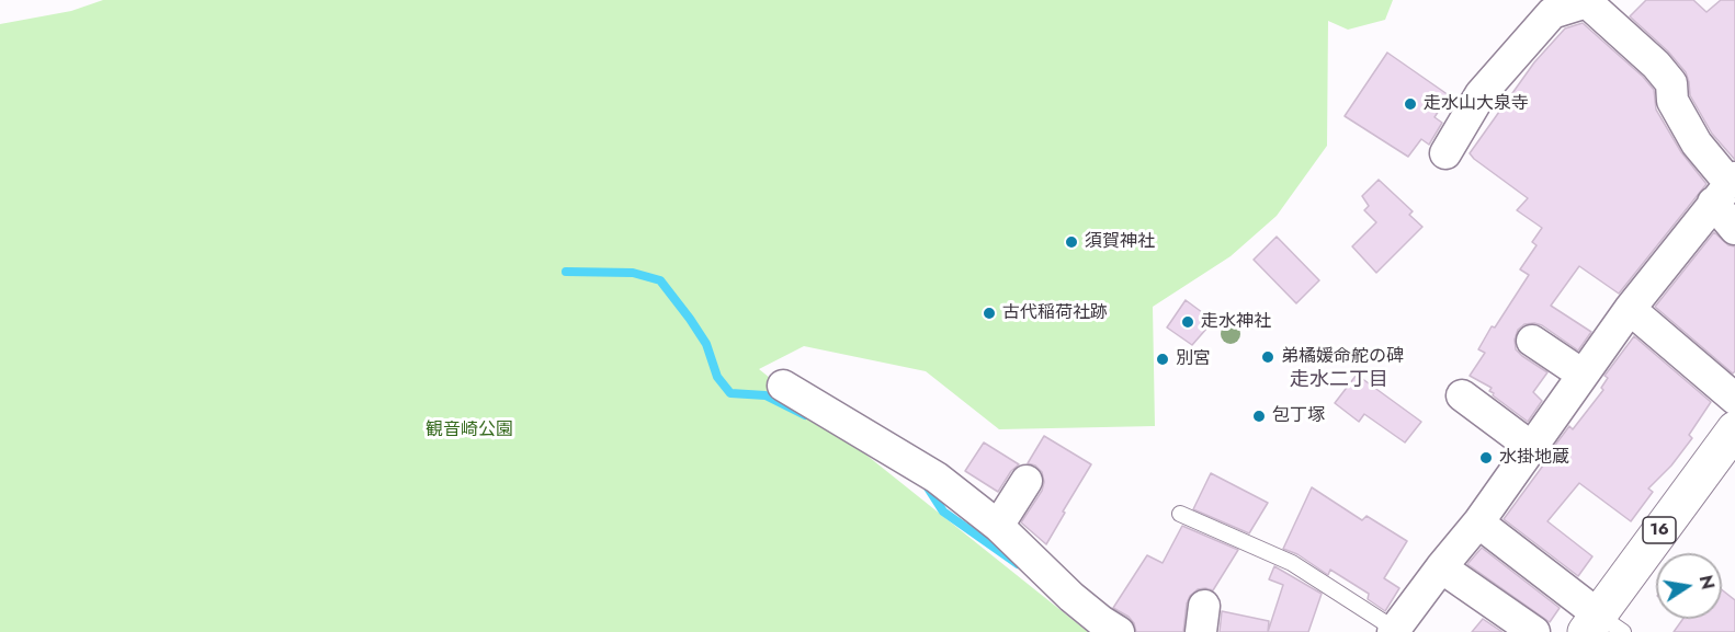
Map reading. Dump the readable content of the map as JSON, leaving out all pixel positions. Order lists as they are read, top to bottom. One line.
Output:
{"streets":{"highway":["16"]},"districts":["走水二丁目"],"parks":["観音崎公園"],"places":["走水山大泉寺","須賀神社","古代稲荷社跡","走水神社","弟橘媛命舵の碑","別宮","包丁塚","水掛地蔵"],"north":"right"}
